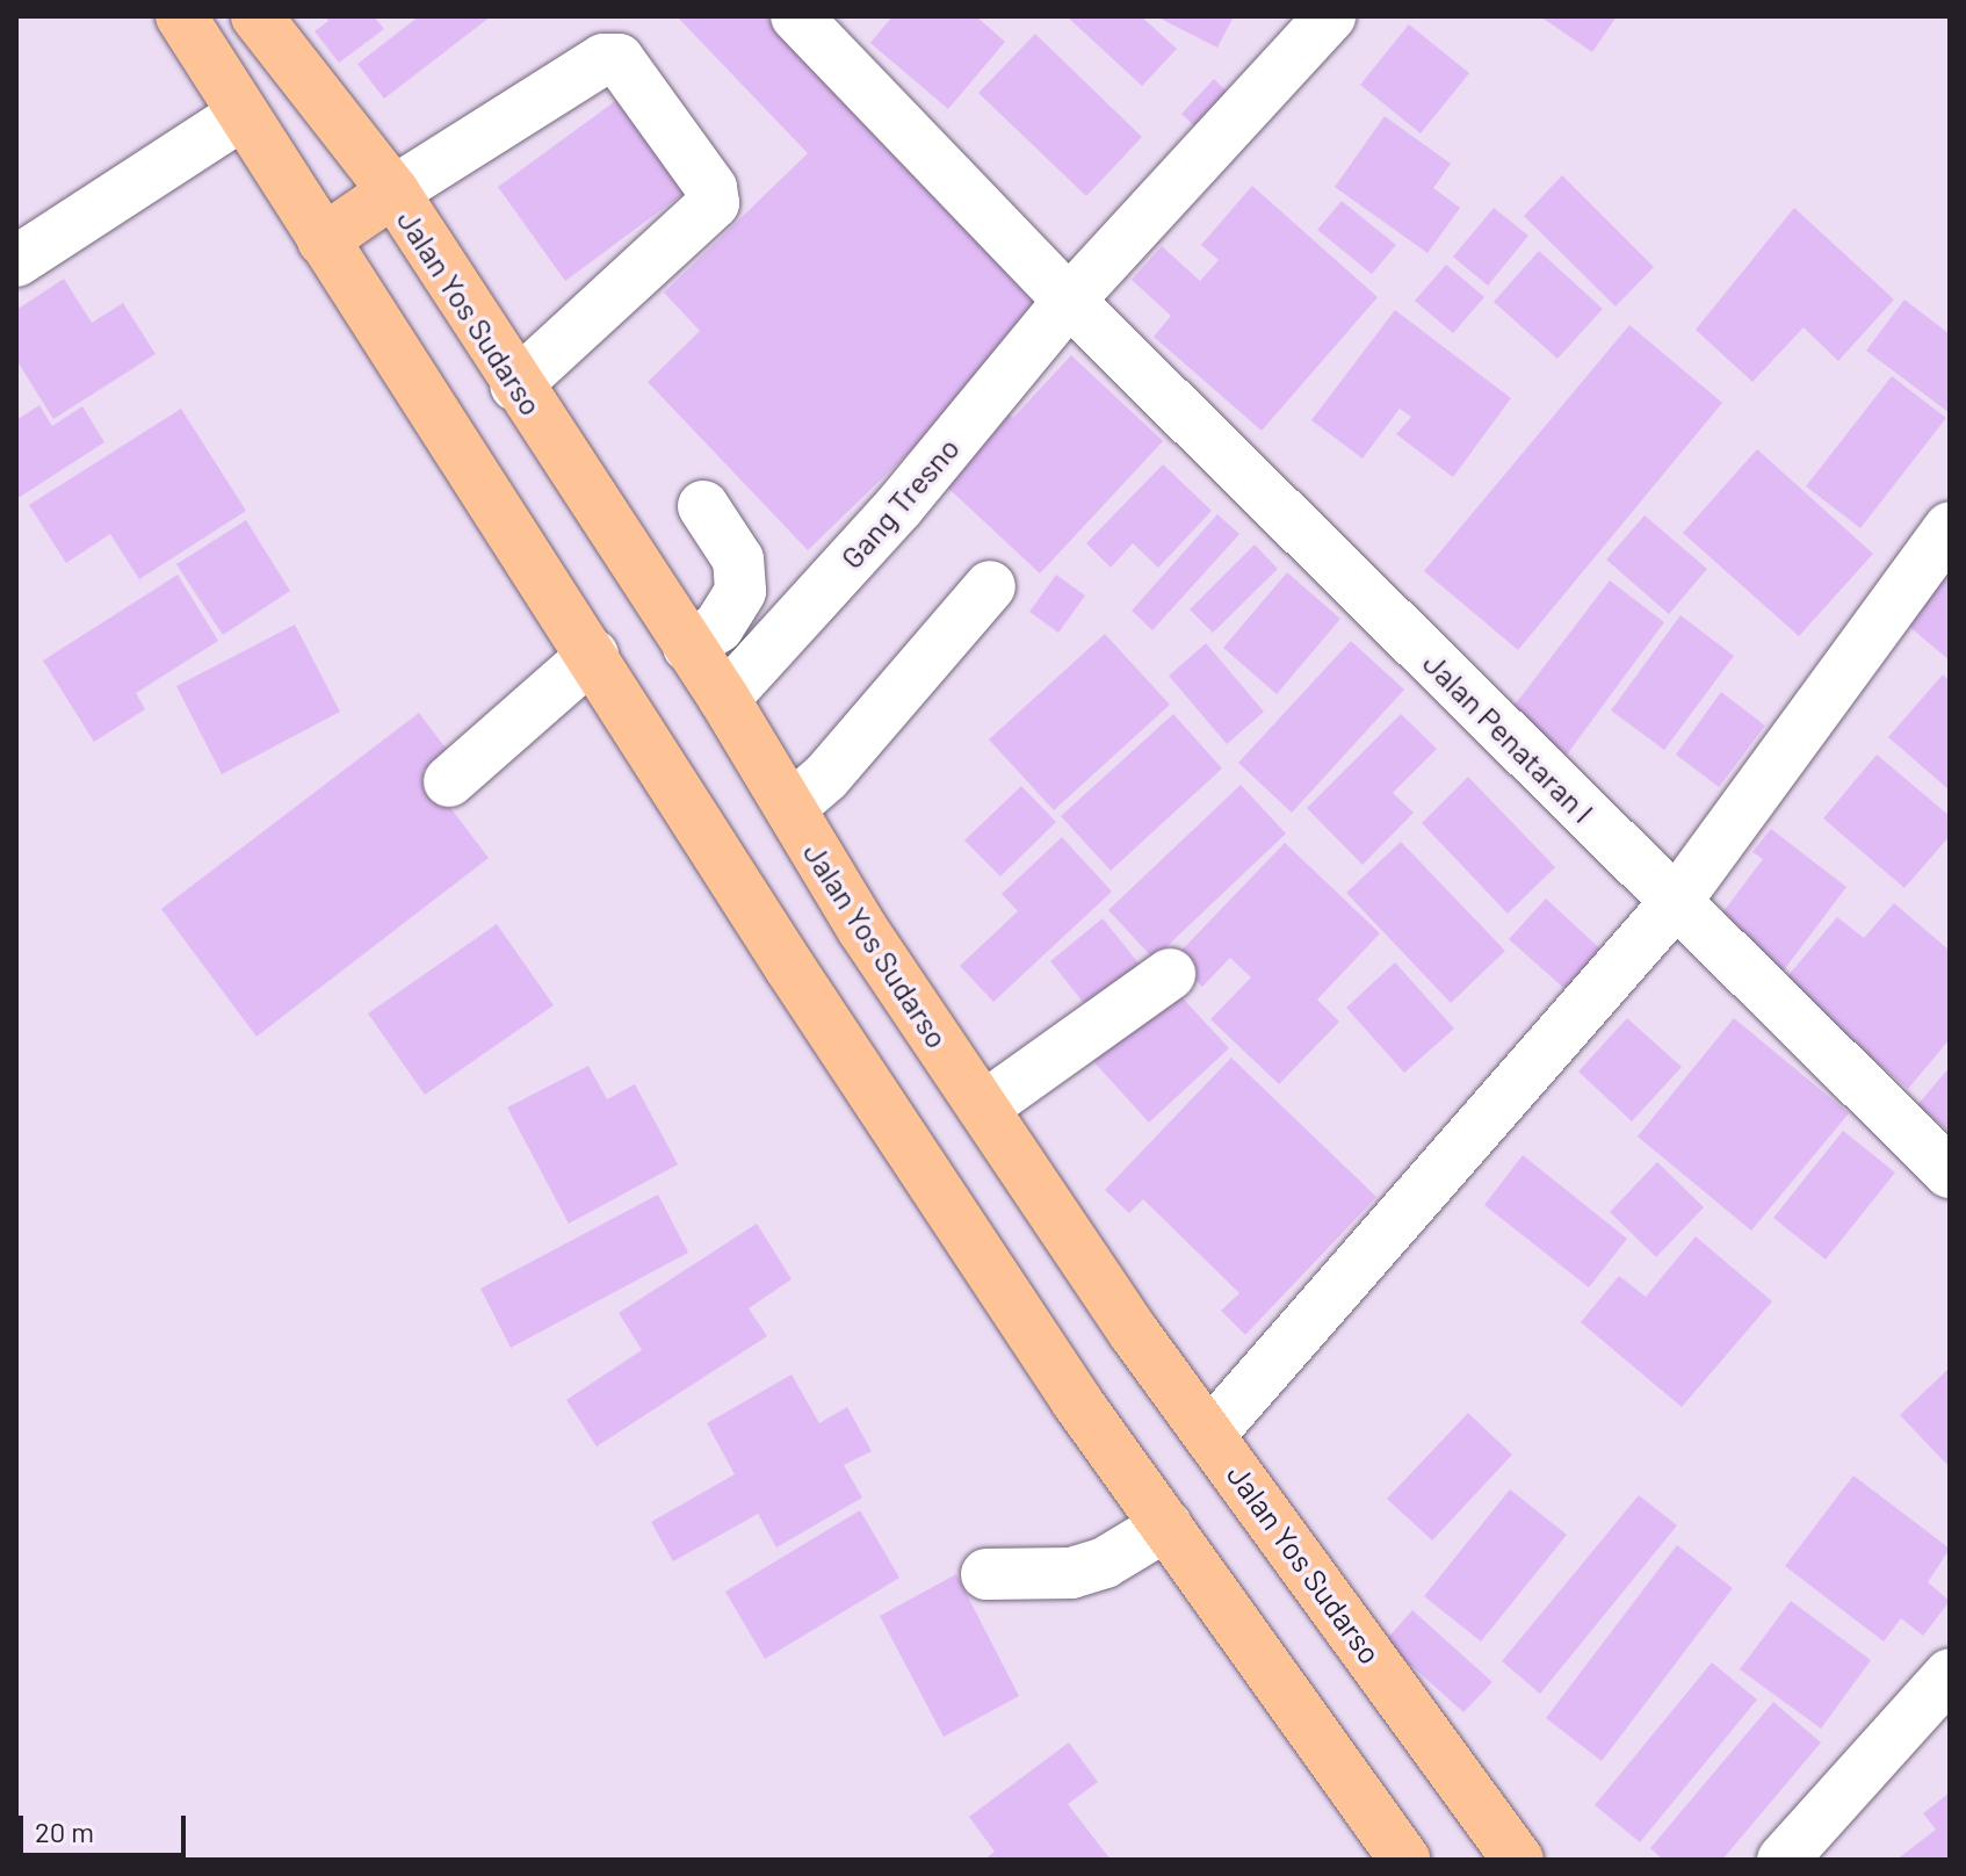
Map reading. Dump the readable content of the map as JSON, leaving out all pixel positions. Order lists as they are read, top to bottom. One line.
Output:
{"streets":{"highway":["Jalan Yos Sudarso"],"street":["Gang Tresno","Jalan Penataran I"]},"crossings":[["Jalan Yos Sudarso","Gang Tresno"],["Gang Tresno","Jalan Penataran I"]],"scale_bar":"20 m"}
